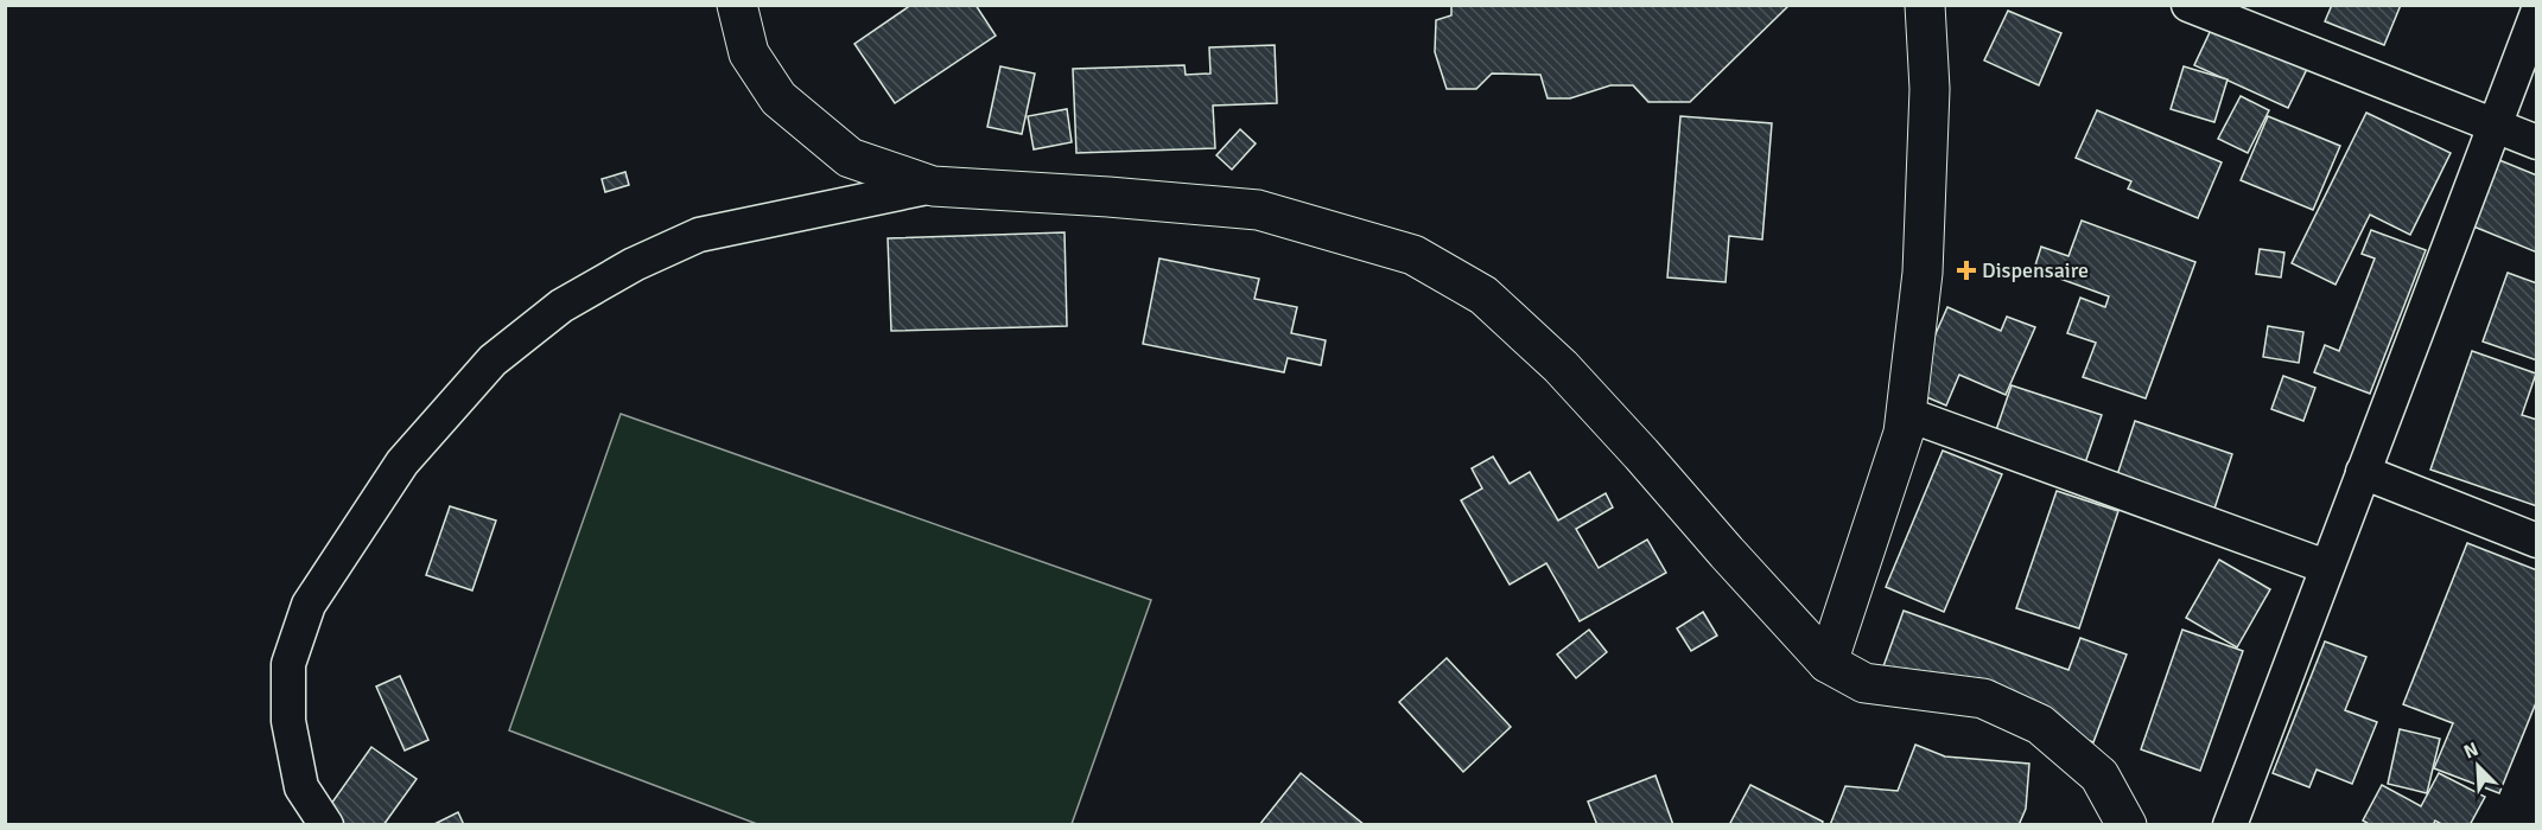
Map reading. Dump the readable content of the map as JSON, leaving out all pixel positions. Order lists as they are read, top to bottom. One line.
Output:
{"places":{"health":["Dispensaire"]},"north":"top left"}
